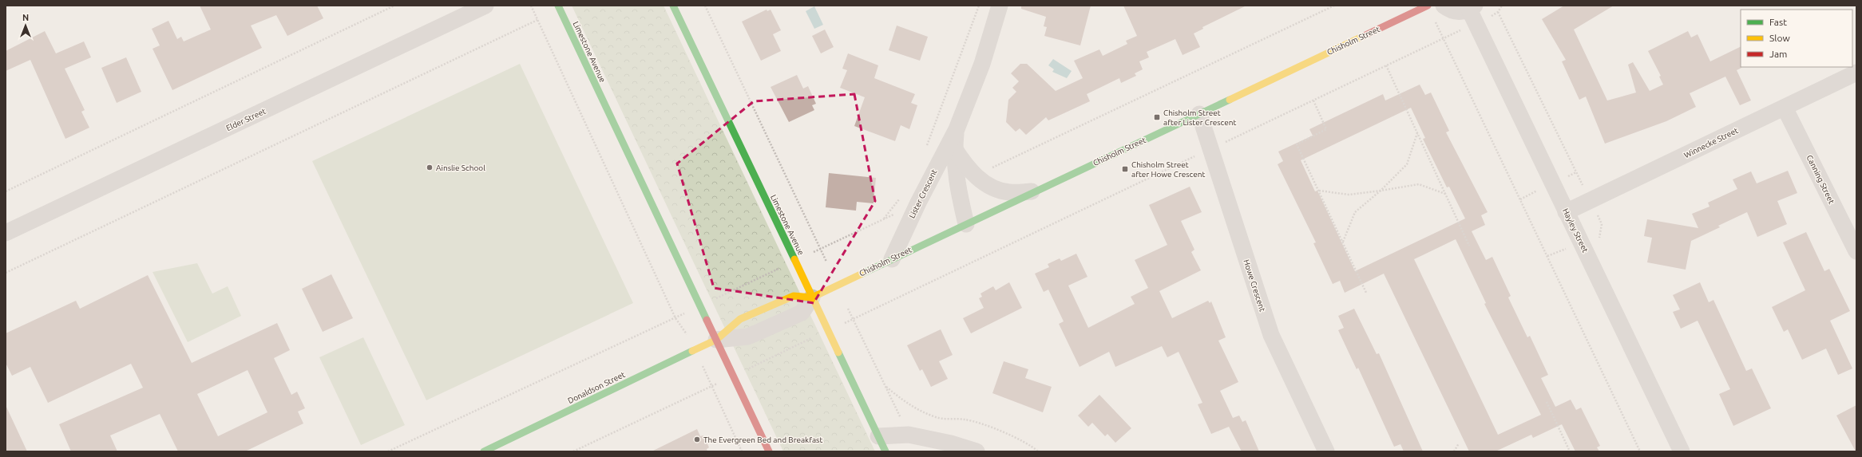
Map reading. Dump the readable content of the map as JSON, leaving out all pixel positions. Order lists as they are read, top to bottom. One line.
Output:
{"streets":{"main road":["Chisholm Street","Limestone Avenue","Donaldson Street"],"street":["Elder Street","Winnecke Street","Canning Street","Lister Crescent","Hayley Street","Howe Crescent"]},"crossings":[["Chisholm Street","Limestone Avenue"],["Chisholm Street","Lister Crescent"],["Chisholm Street","Howe Crescent"],["Limestone Avenue","Donaldson Street"],["Winnecke Street","Canning Street"],["Winnecke Street","Hayley Street"]],"places":{"transit":["Chisholm Street after Lister Crescent","Chisholm Street after Howe Crescent"],"other":["Ainslie School","The Evergreen Bed and Breakfast"]},"legend":["Fast","Slow","Jam"],"north":"top"}
